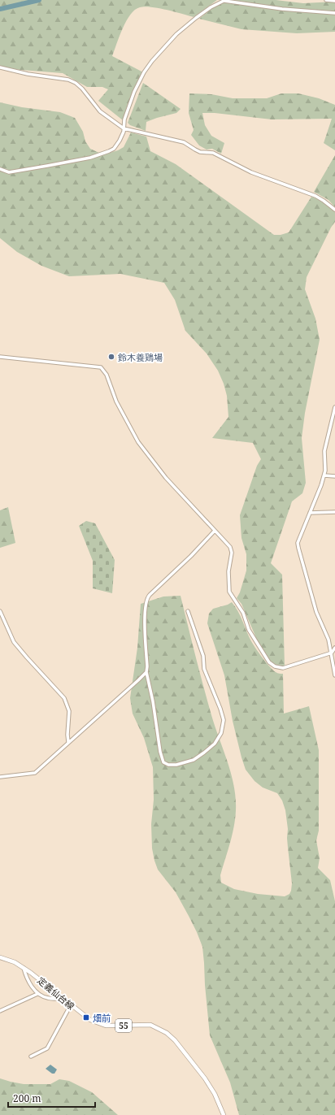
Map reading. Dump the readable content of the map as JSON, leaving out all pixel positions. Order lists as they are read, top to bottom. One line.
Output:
{"streets":{"main road":["定義仙台線","55"]},"places":{"other":["鈴木養鶏場"],"transit":["畑前"]},"scale_bar":"200 m"}
